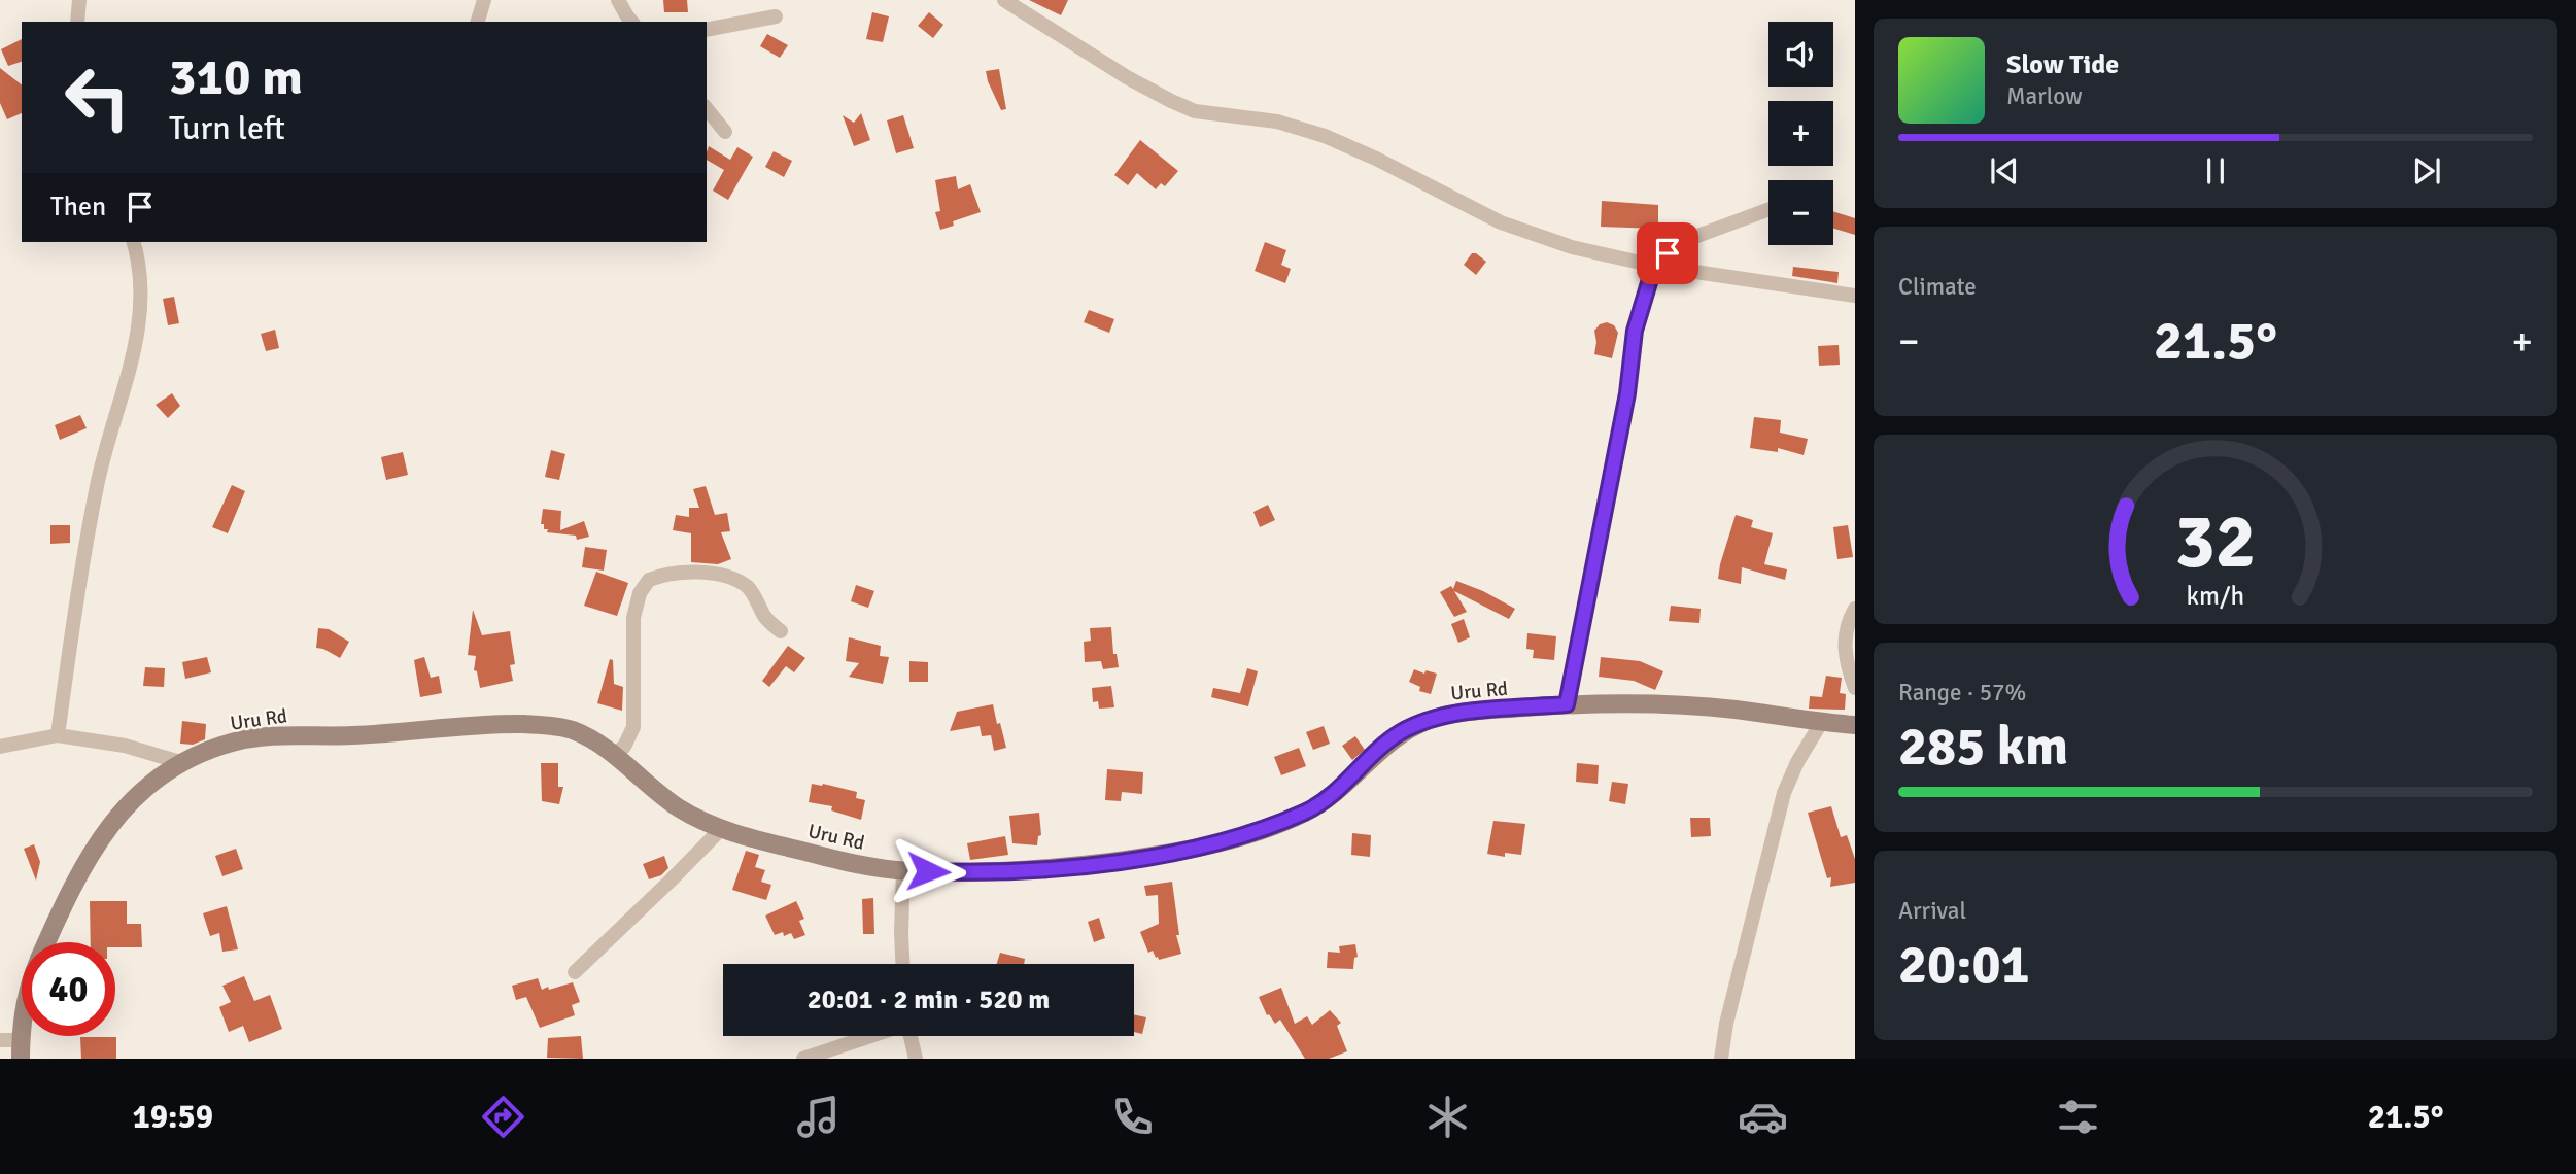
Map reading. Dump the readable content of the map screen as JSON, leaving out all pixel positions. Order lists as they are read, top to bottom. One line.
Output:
{"streets":{"street":["Uru Rd"]},"page":{"map_buttons":["+","−"],"turn":["310 m","Turn left"],"song":["Slow Tide","Marlow"],"then":"Then","tile":["Climate",["Range · 57%","285 km"],["Arrival","20:01"]],"heat":["−","21.5°","+"],"limit":"40","trip":"20:01 · 2 min · 520 m","tabs":["19:59","21.5°"],"gauge":["32","km/h"]}}
